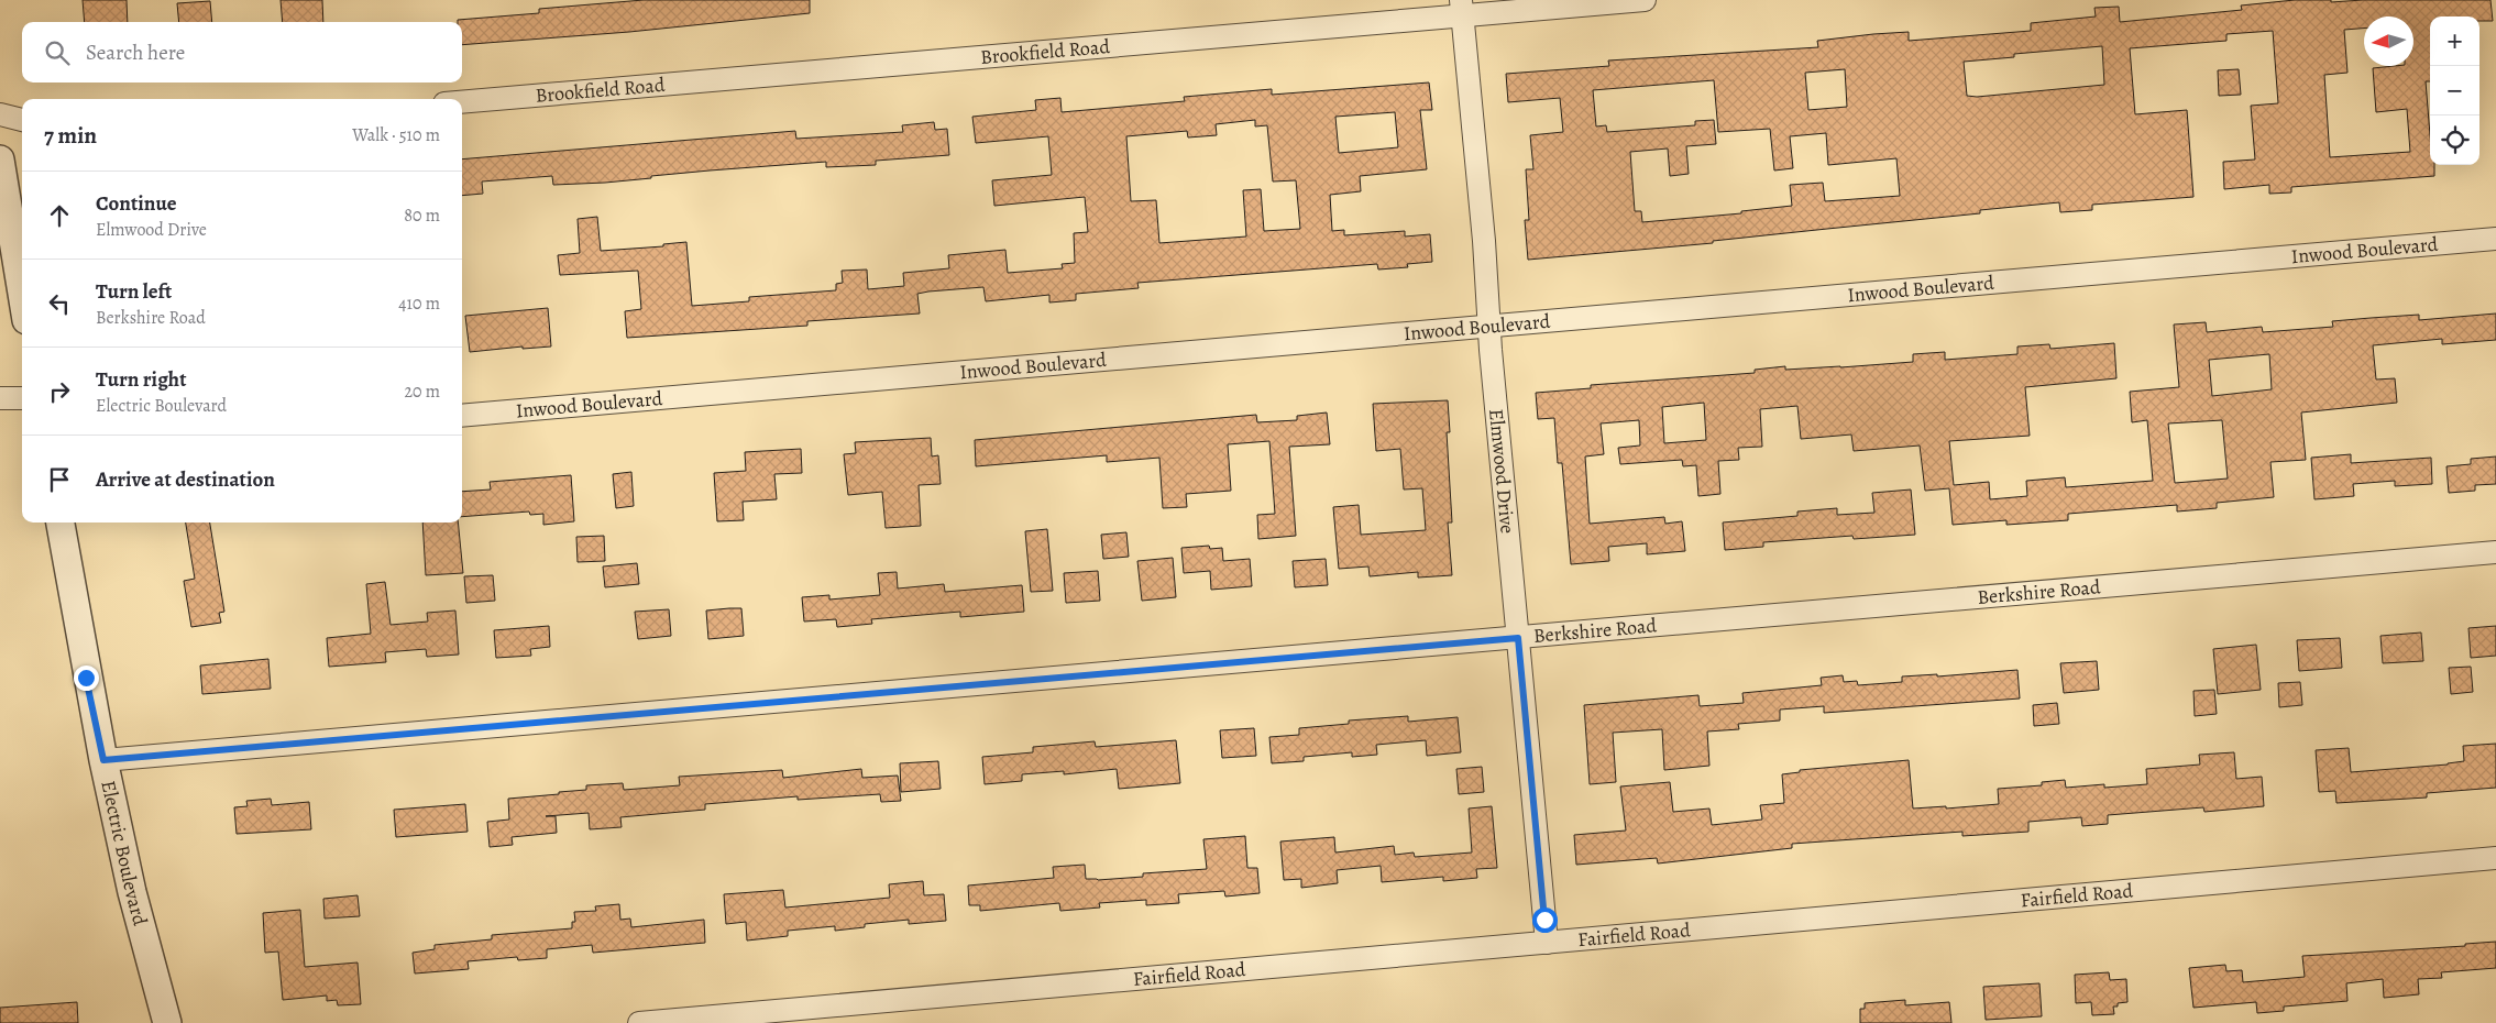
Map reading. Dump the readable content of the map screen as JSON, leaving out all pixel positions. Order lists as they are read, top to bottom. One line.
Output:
{"streets":{"street":["Brookfield Road","Inwood Boulevard","Elmwood Drive","Berkshire Road","Electric Boulevard","Fairfield Road"]},"crossings":[["Brookfield Road","Elmwood Drive"],["Inwood Boulevard","Elmwood Drive"],["Elmwood Drive","Berkshire Road"],["Elmwood Drive","Fairfield Road"],["Berkshire Road","Electric Boulevard"]],"north":"left","page":{"map_buttons":["+","−"],"search":"Search here","heading":["7 min","Walk · 510 m"],"list":[["Continue","Elmwood Drive","80 m"],["Turn left","Berkshire Road","410 m"],["Turn right","Electric Boulevard","20 m"],"Arrive at destination"]}}
